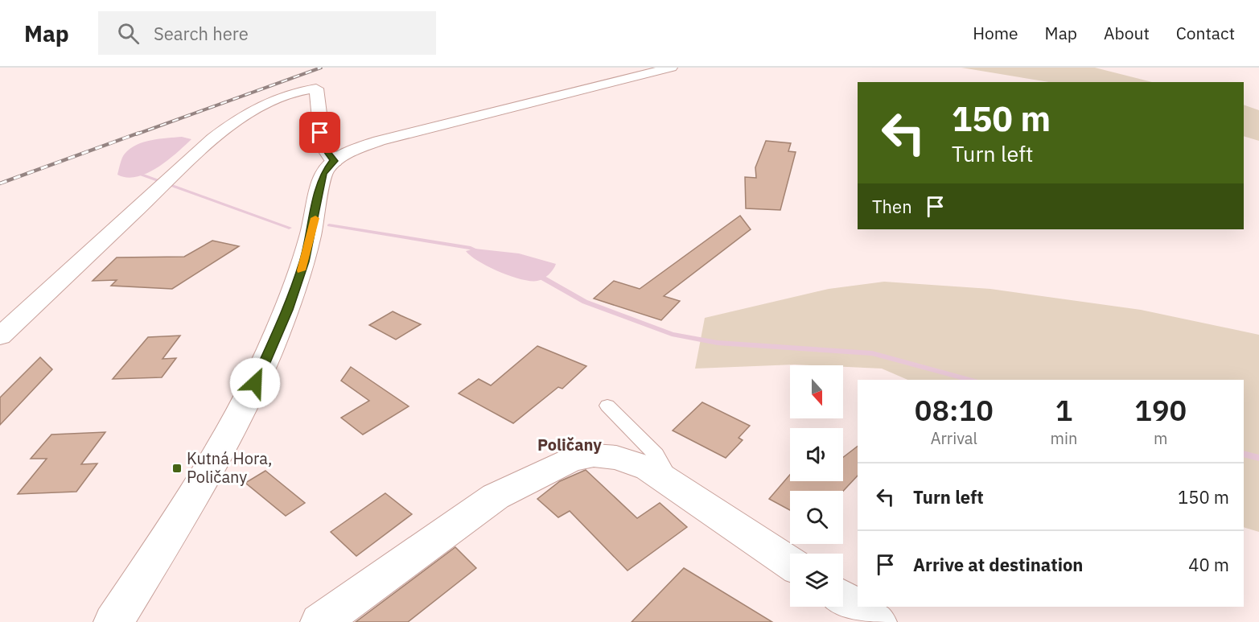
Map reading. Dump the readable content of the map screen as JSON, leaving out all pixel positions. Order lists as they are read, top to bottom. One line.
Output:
{"districts":["Poličany"],"places":{"transit":["Kutná Hora, Poličany"]},"north":"bottom","page":{"header":"Map","search":"Search here","nav":["Home","Map","About","Contact"],"turn":["150 m","Turn left"],"then":"Then","eta":["08:10","Arrival","1","min","190","m"],"list":[{"name":"Turn left","value":"150 m"},{"name":"Arrive at destination","value":"40 m"}]}}
